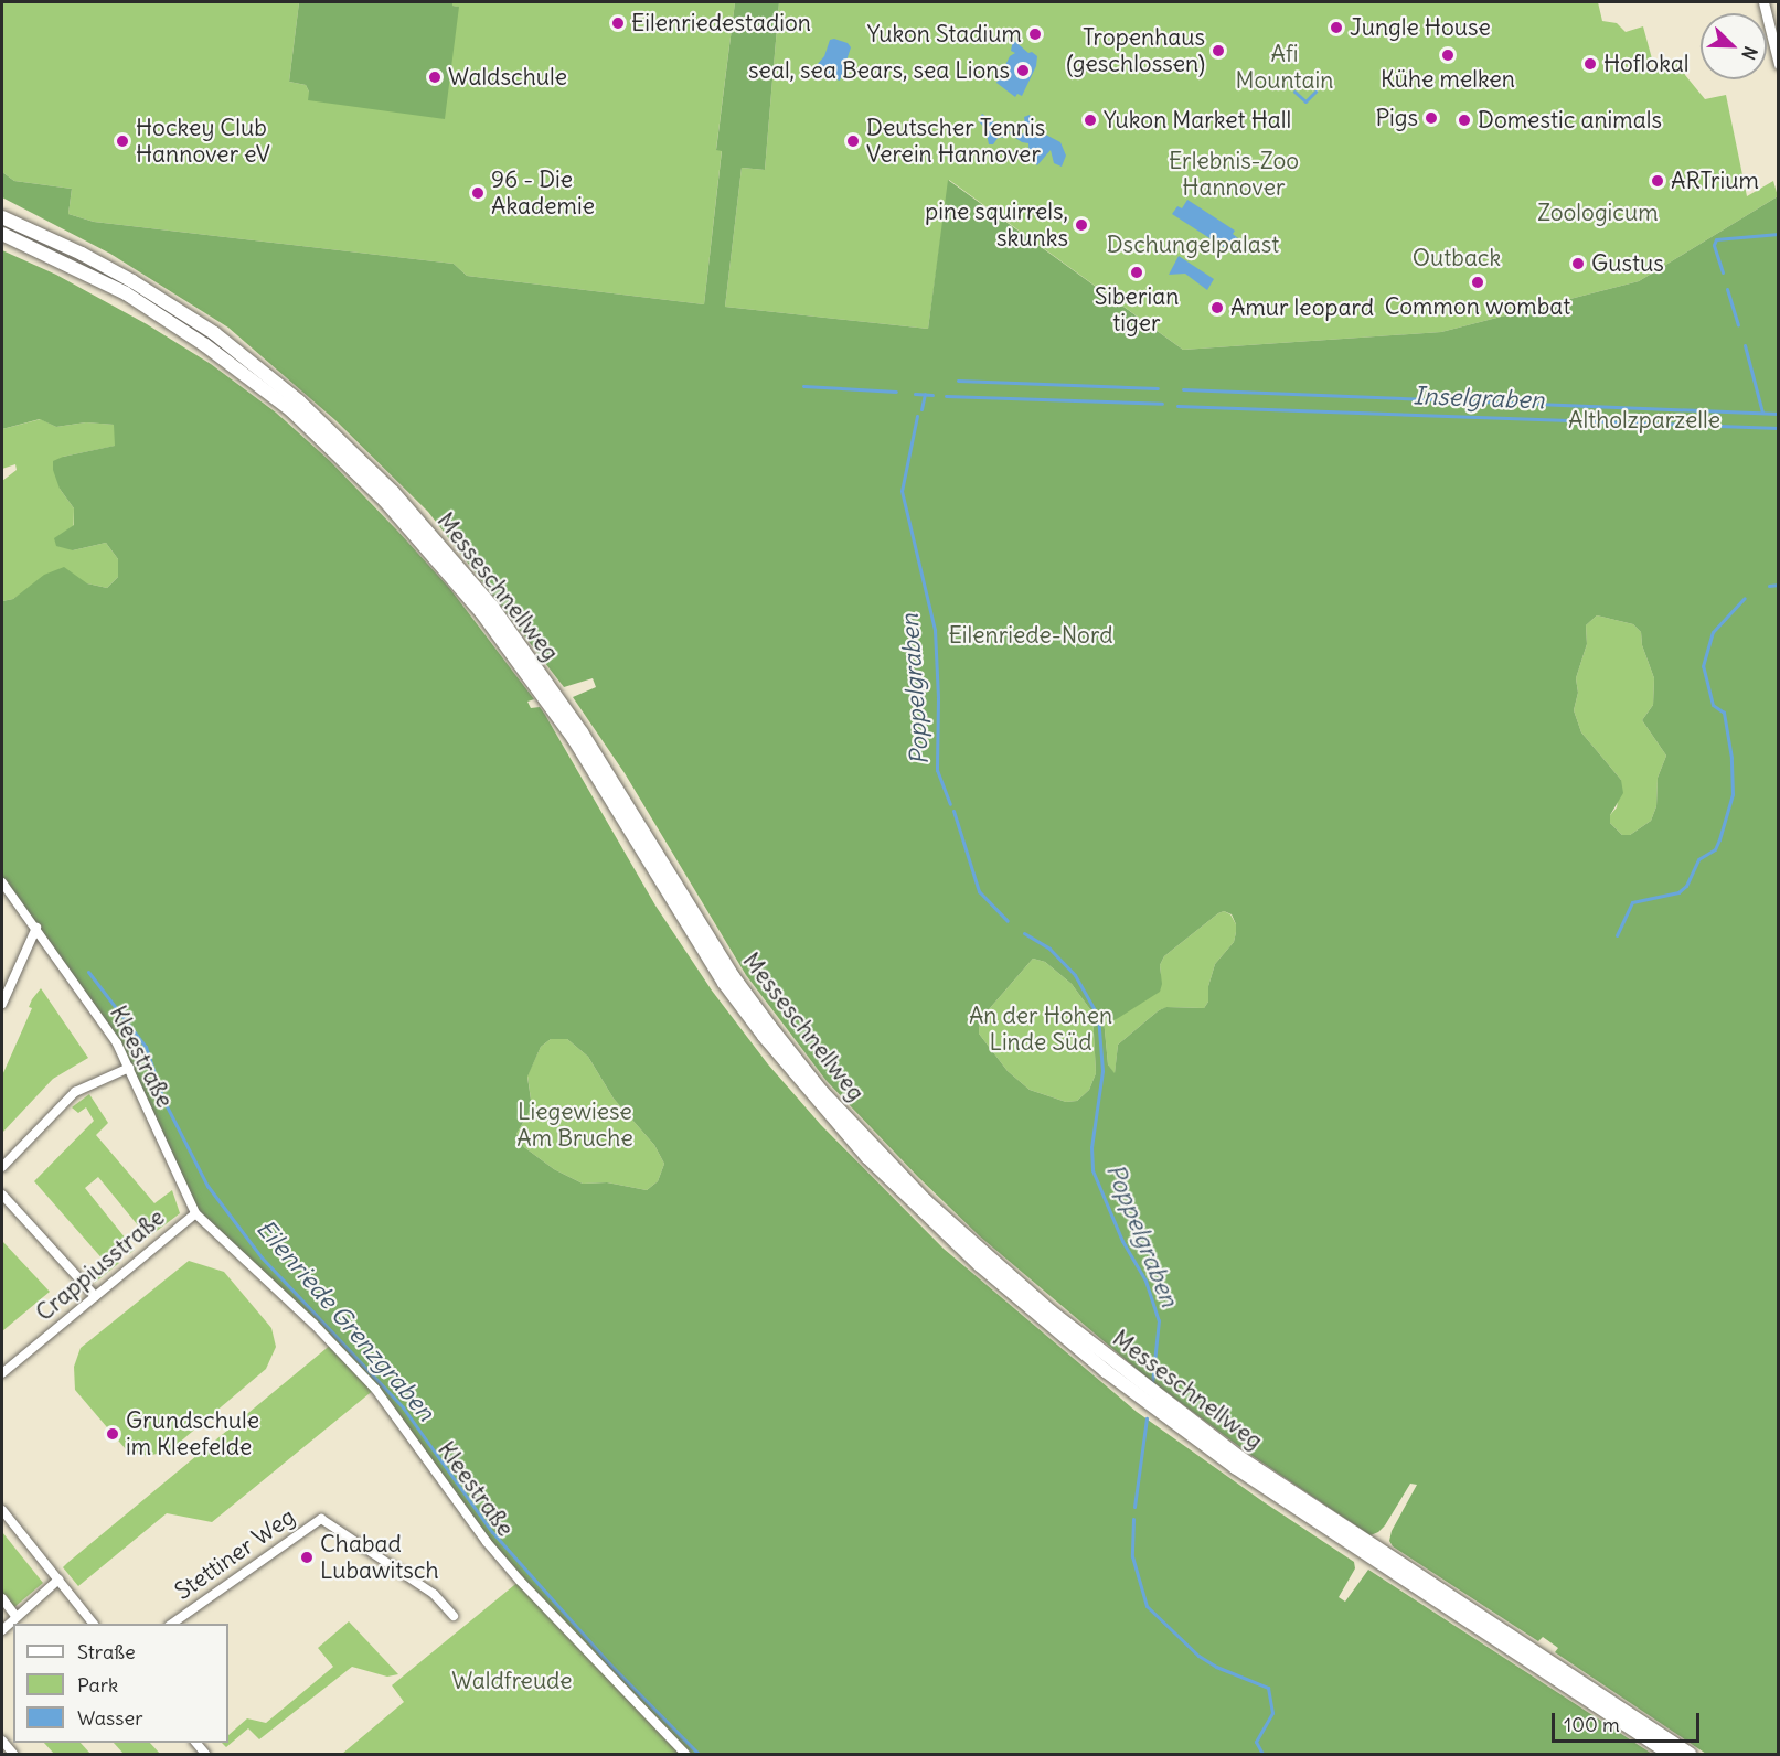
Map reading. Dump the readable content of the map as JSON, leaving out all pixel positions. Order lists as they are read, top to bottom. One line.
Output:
{"streets":{"highway":["Messeschnellweg"],"street":["Kleestraße","Crappiusstraße","Stettiner Weg"]},"crossings":[["Kleestraße","Crappiusstraße"]],"water":["Inselgraben","Poppelgraben","Eilenriede Grenzgraben"],"parks":["Afi Mountain","Erlebnis-Zoo Hannover","Zoologicum","Dschungelpalast","Outback","Altholzparzelle","Eilenriede-Nord","An der Hohen Linde Süd","Liegewiese Am Bruche","Waldfreude"],"places":["Eilenriedestadion","Jungle House","Yukon Stadium","Tropenhaus (geschlossen)","Kühe melken","Hoflokal","seal, sea Bears, sea Lions","Waldschule","Pigs","Yukon Market Hall","Domestic animals","Hockey Club Hannover eV","Deutscher Tennis Verein Hannover","ARTrium","96 - Die Akademie","pine squirrels, skunks","Gustus","Siberian tiger","Common wombat","Amur leopard","Grundschule im Kleefelde","Chabad Lubawitsch"],"legend":["Straße","Park","Wasser"],"scale_bar":"100 m","north":"bottom right"}
